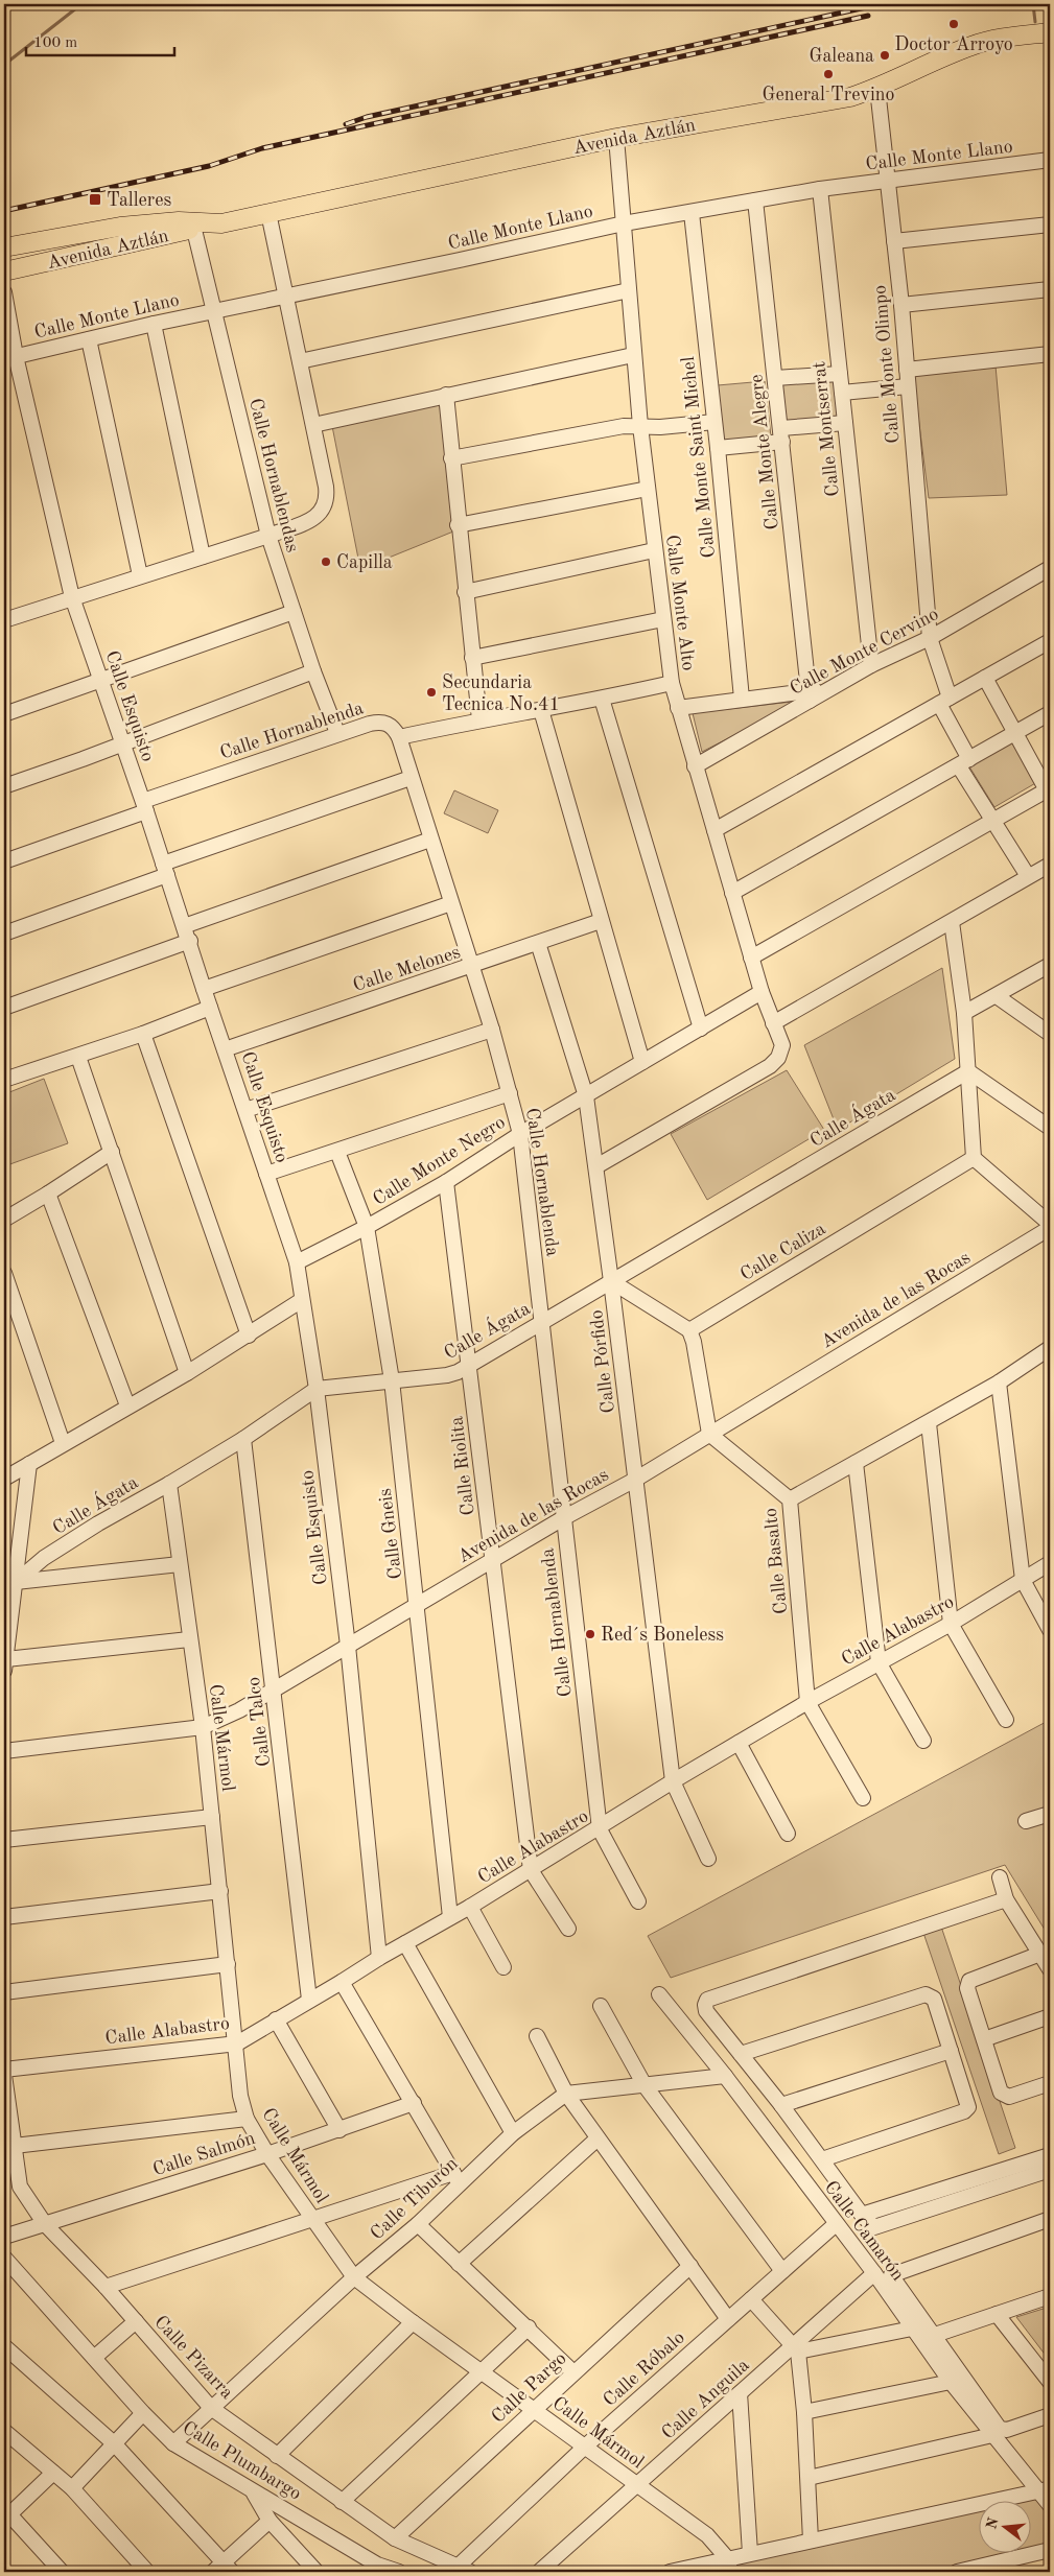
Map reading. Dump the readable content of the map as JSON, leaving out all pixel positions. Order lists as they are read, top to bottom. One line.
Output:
{"streets":{"main road":["Avenida Aztlán"],"street":["Calle Monte Llano","Calle Monte Olimpo","Calle Montserrat","Calle Monte Alegre","Calle Monte Saint Michel","Calle Hornablendas","Calle Monte Alto","Calle Monte Cervino","Calle Esquisto","Calle Hornablenda","Calle Melones","Calle Ágata","Calle Monte Negro","Calle Caliza","Avenida de las Rocas","Calle Pórfido","Calle Riolita","Calle Gneis","Calle Basalto","Calle Alabastro","Calle Talco","Calle Mármol","Calle Salmón","Calle Tiburón","Calle Camarón","Calle Pizarra","Calle Róbalo","Calle Pargo","Calle Anguila","Calle Plumbargo"]},"crossings":[["Avenida Aztlán","Calle Monte Olimpo"],["Avenida Aztlán","Calle Hornablendas"],["Avenida Aztlán","Calle Monte Alto"],["Calle Monte Llano","Calle Monte Olimpo"],["Calle Monte Llano","Calle Montserrat"],["Calle Monte Llano","Calle Monte Alegre"],["Calle Monte Llano","Calle Monte Saint Michel"],["Calle Monte Llano","Calle Hornablendas"],["Calle Monte Llano","Calle Monte Alto"],["Calle Monte Llano","Calle Esquisto"],["Calle Monte Olimpo","Calle Monte Cervino"],["Calle Montserrat","Calle Monte Cervino"],["Calle Monte Alegre","Calle Monte Cervino"],["Calle Hornablendas","Calle Hornablenda"],["Calle Monte Alto","Calle Monte Cervino"],["Calle Monte Alto","Calle Monte Negro"],["Calle Monte Alto","Calle Pórfido"],["Calle Esquisto","Calle Hornablenda"],["Calle Esquisto","Calle Melones"],["Calle Esquisto","Calle Ágata"],["Calle Esquisto","Calle Monte Negro"],["Calle Esquisto","Avenida de las Rocas"],["Calle Esquisto","Calle Alabastro"],["Calle Hornablenda","Calle Melones"],["Calle Hornablenda","Calle Ágata"],["Calle Hornablenda","Calle Monte Negro"],["Calle Hornablenda","Avenida de las Rocas"],["Calle Hornablenda","Calle Alabastro"],["Calle Melones","Calle Pórfido"],["Calle Ágata","Calle Pórfido"],["Calle Ágata","Calle Riolita"],["Calle Ágata","Calle Gneis"],["Calle Ágata","Calle Talco"],["Calle Ágata","Calle Mármol"],["Calle Monte Negro","Calle Pórfido"],["Calle Monte Negro","Calle Riolita"],["Calle Monte Negro","Calle Gneis"],["Avenida de las Rocas","Calle Pórfido"],["Avenida de las Rocas","Calle Riolita"],["Avenida de las Rocas","Calle Gneis"],["Avenida de las Rocas","Calle Basalto"],["Avenida de las Rocas","Calle Talco"],["Avenida de las Rocas","Calle Mármol"],["Calle Pórfido","Calle Alabastro"],["Calle Riolita","Calle Alabastro"],["Calle Gneis","Calle Alabastro"],["Calle Basalto","Calle Alabastro"],["Calle Alabastro","Calle Talco"],["Calle Alabastro","Calle Mármol"],["Calle Mármol","Calle Salmón"],["Calle Mármol","Calle Tiburón"],["Calle Mármol","Calle Róbalo"],["Calle Mármol","Calle Pargo"],["Calle Mármol","Calle Anguila"],["Calle Salmón","Calle Pizarra"],["Calle Tiburón","Calle Pizarra"],["Calle Tiburón","Calle Plumbargo"],["Calle Camarón","Calle Róbalo"],["Calle Camarón","Calle Anguila"],["Calle Pizarra","Calle Róbalo"],["Calle Pizarra","Calle Pargo"]],"places":{"other":["Doctor Arroyo","Galeana","General Trevino","Capilla","Secundaria Tecnica No.41","Red´s Boneless"],"transit":["Talleres"]},"scale_bar":"100 m","north":"left"}
